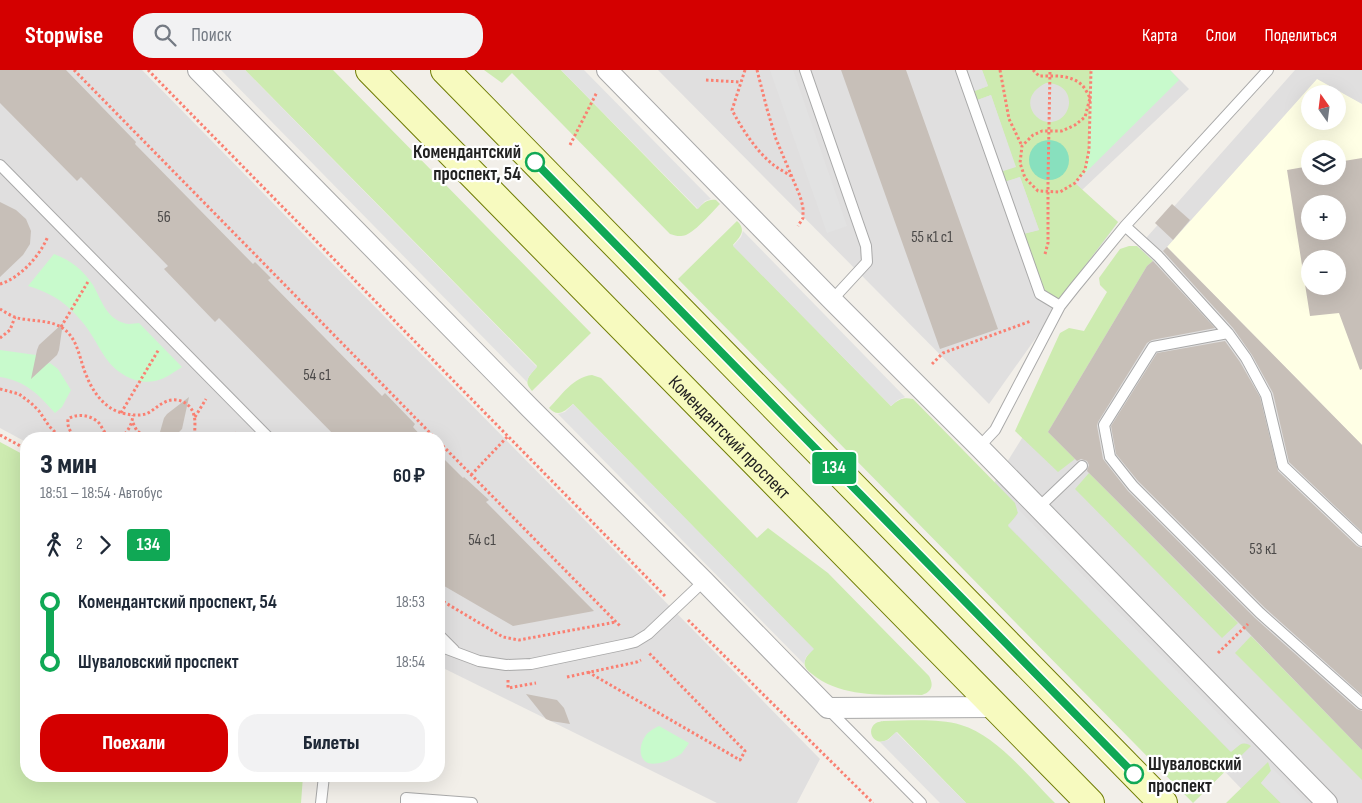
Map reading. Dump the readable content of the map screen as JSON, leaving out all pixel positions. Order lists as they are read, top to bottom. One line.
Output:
{"streets":{"main road":["Комендантский проспект"]},"places":["Комендантский проспект, 54","Шуваловский проспект"],"lines":["bus line 134"],"house_numbers":["56","55 к1 с1","54 с1","54 с1","53 к1"],"north":"top","page":{"header":"Stopwise","search":"Поиск","nav":["Карта","Слои","Поделиться"],"on_map":"134","map_buttons":["+","−"],"heading":["3 мин","18:51 – 18:54 · Автобус","60 ₽"],"legs":["2","134"],"list":[{"name":"Комендантский проспект, 54","value":"18:53"},{"name":"Шуваловский проспект","value":"18:54"}],"buttons":["Поехали","Билеты"]}}
